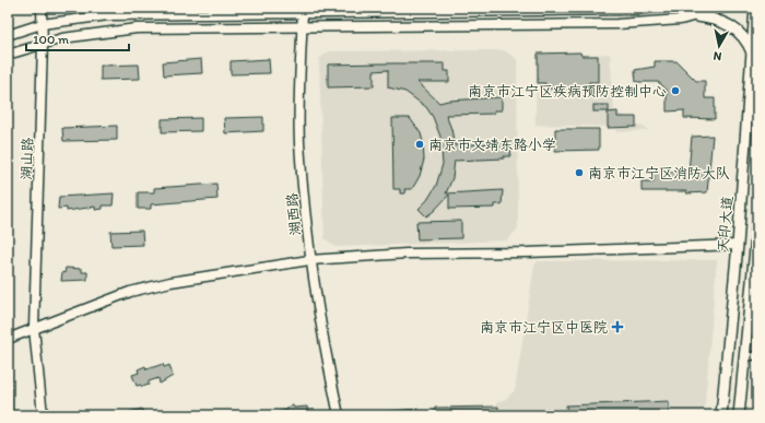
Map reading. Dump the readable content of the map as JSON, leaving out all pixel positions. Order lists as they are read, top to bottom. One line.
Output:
{"streets":{"main road":["湖山路","湖西路","天印大道"]},"places":{"other":["南京市江宁区疾病预防控制中心","南京市文靖东路小学","南京市江宁区消防大队"],"health":["南京市江宁区中医院"]},"scale_bar":"100 m","north":"bottom"}
